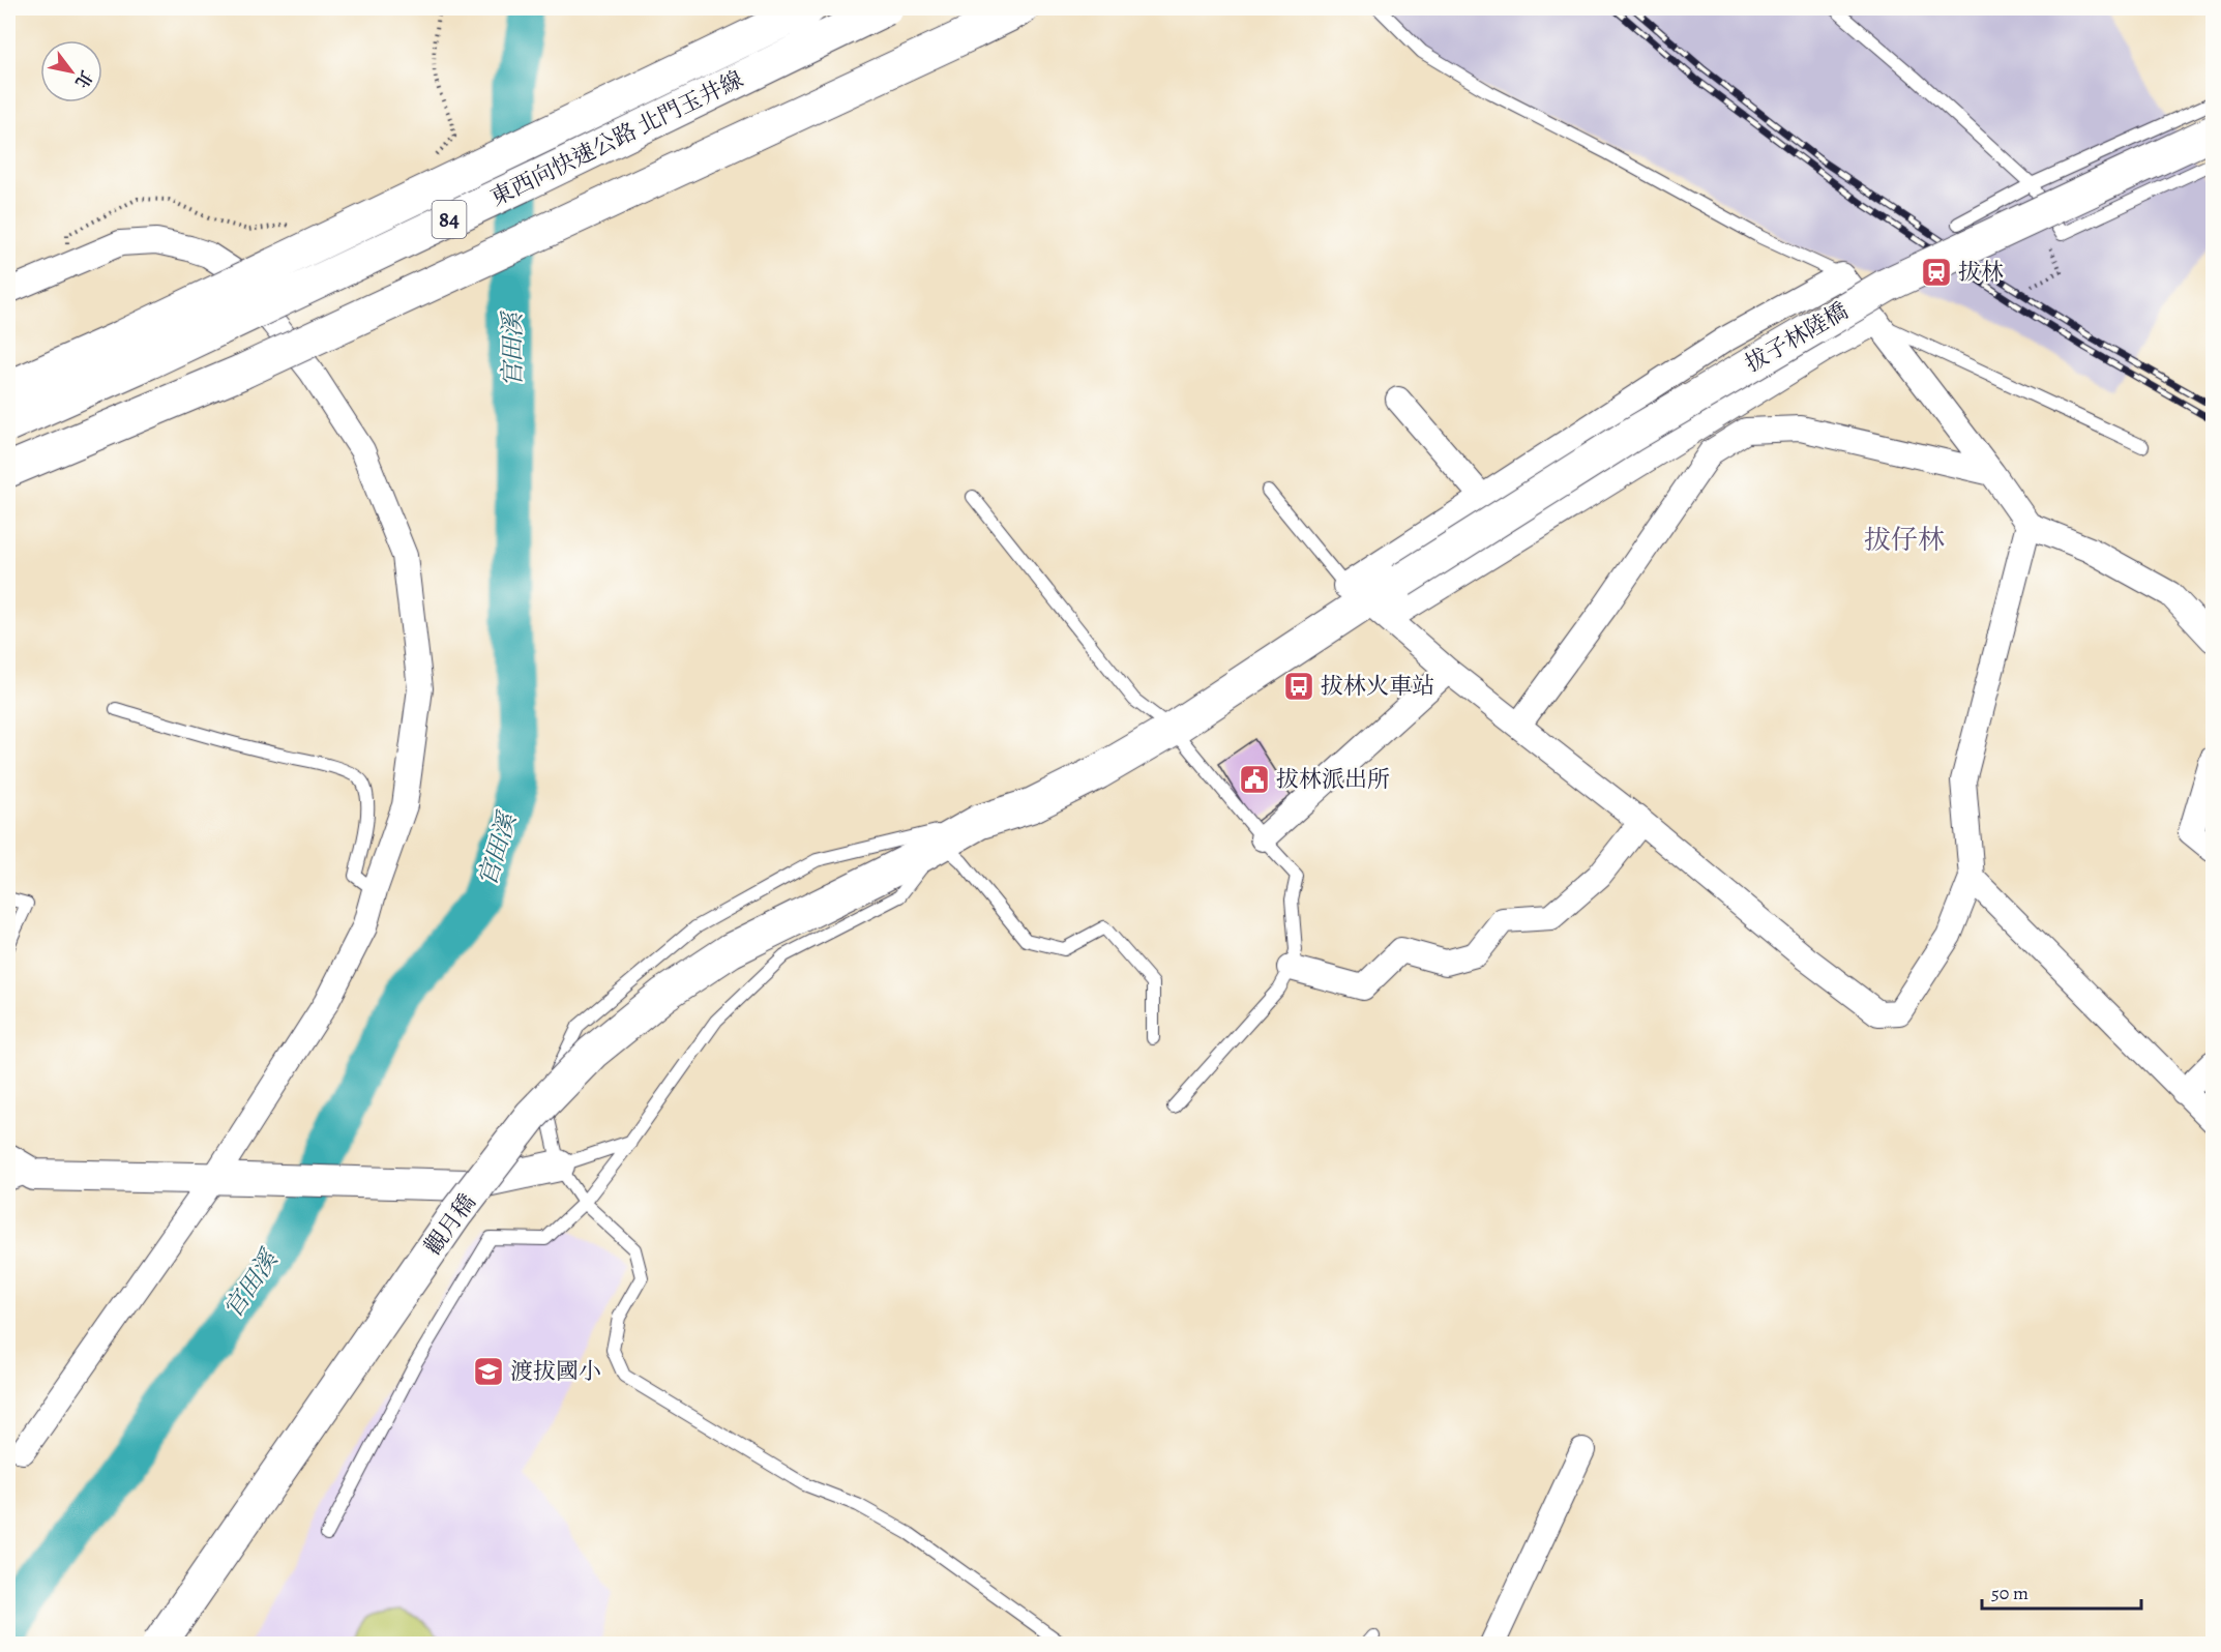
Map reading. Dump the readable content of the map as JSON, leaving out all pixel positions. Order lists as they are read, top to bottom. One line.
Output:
{"streets":{"main road":["東西向快速公路 北門玉井線","84","拔子林陸橋","觀月穚"]},"crossings":[["拔子林陸橋","觀月穚"]],"districts":["拔仔林"],"water":["官田溪"],"places":{"station":["拔林"],"bus stop":["拔林火車站"],"public building":["拔林派出所"],"school or university":["渡拔國小"]},"scale_bar":"50 m","north":"bottom right"}
